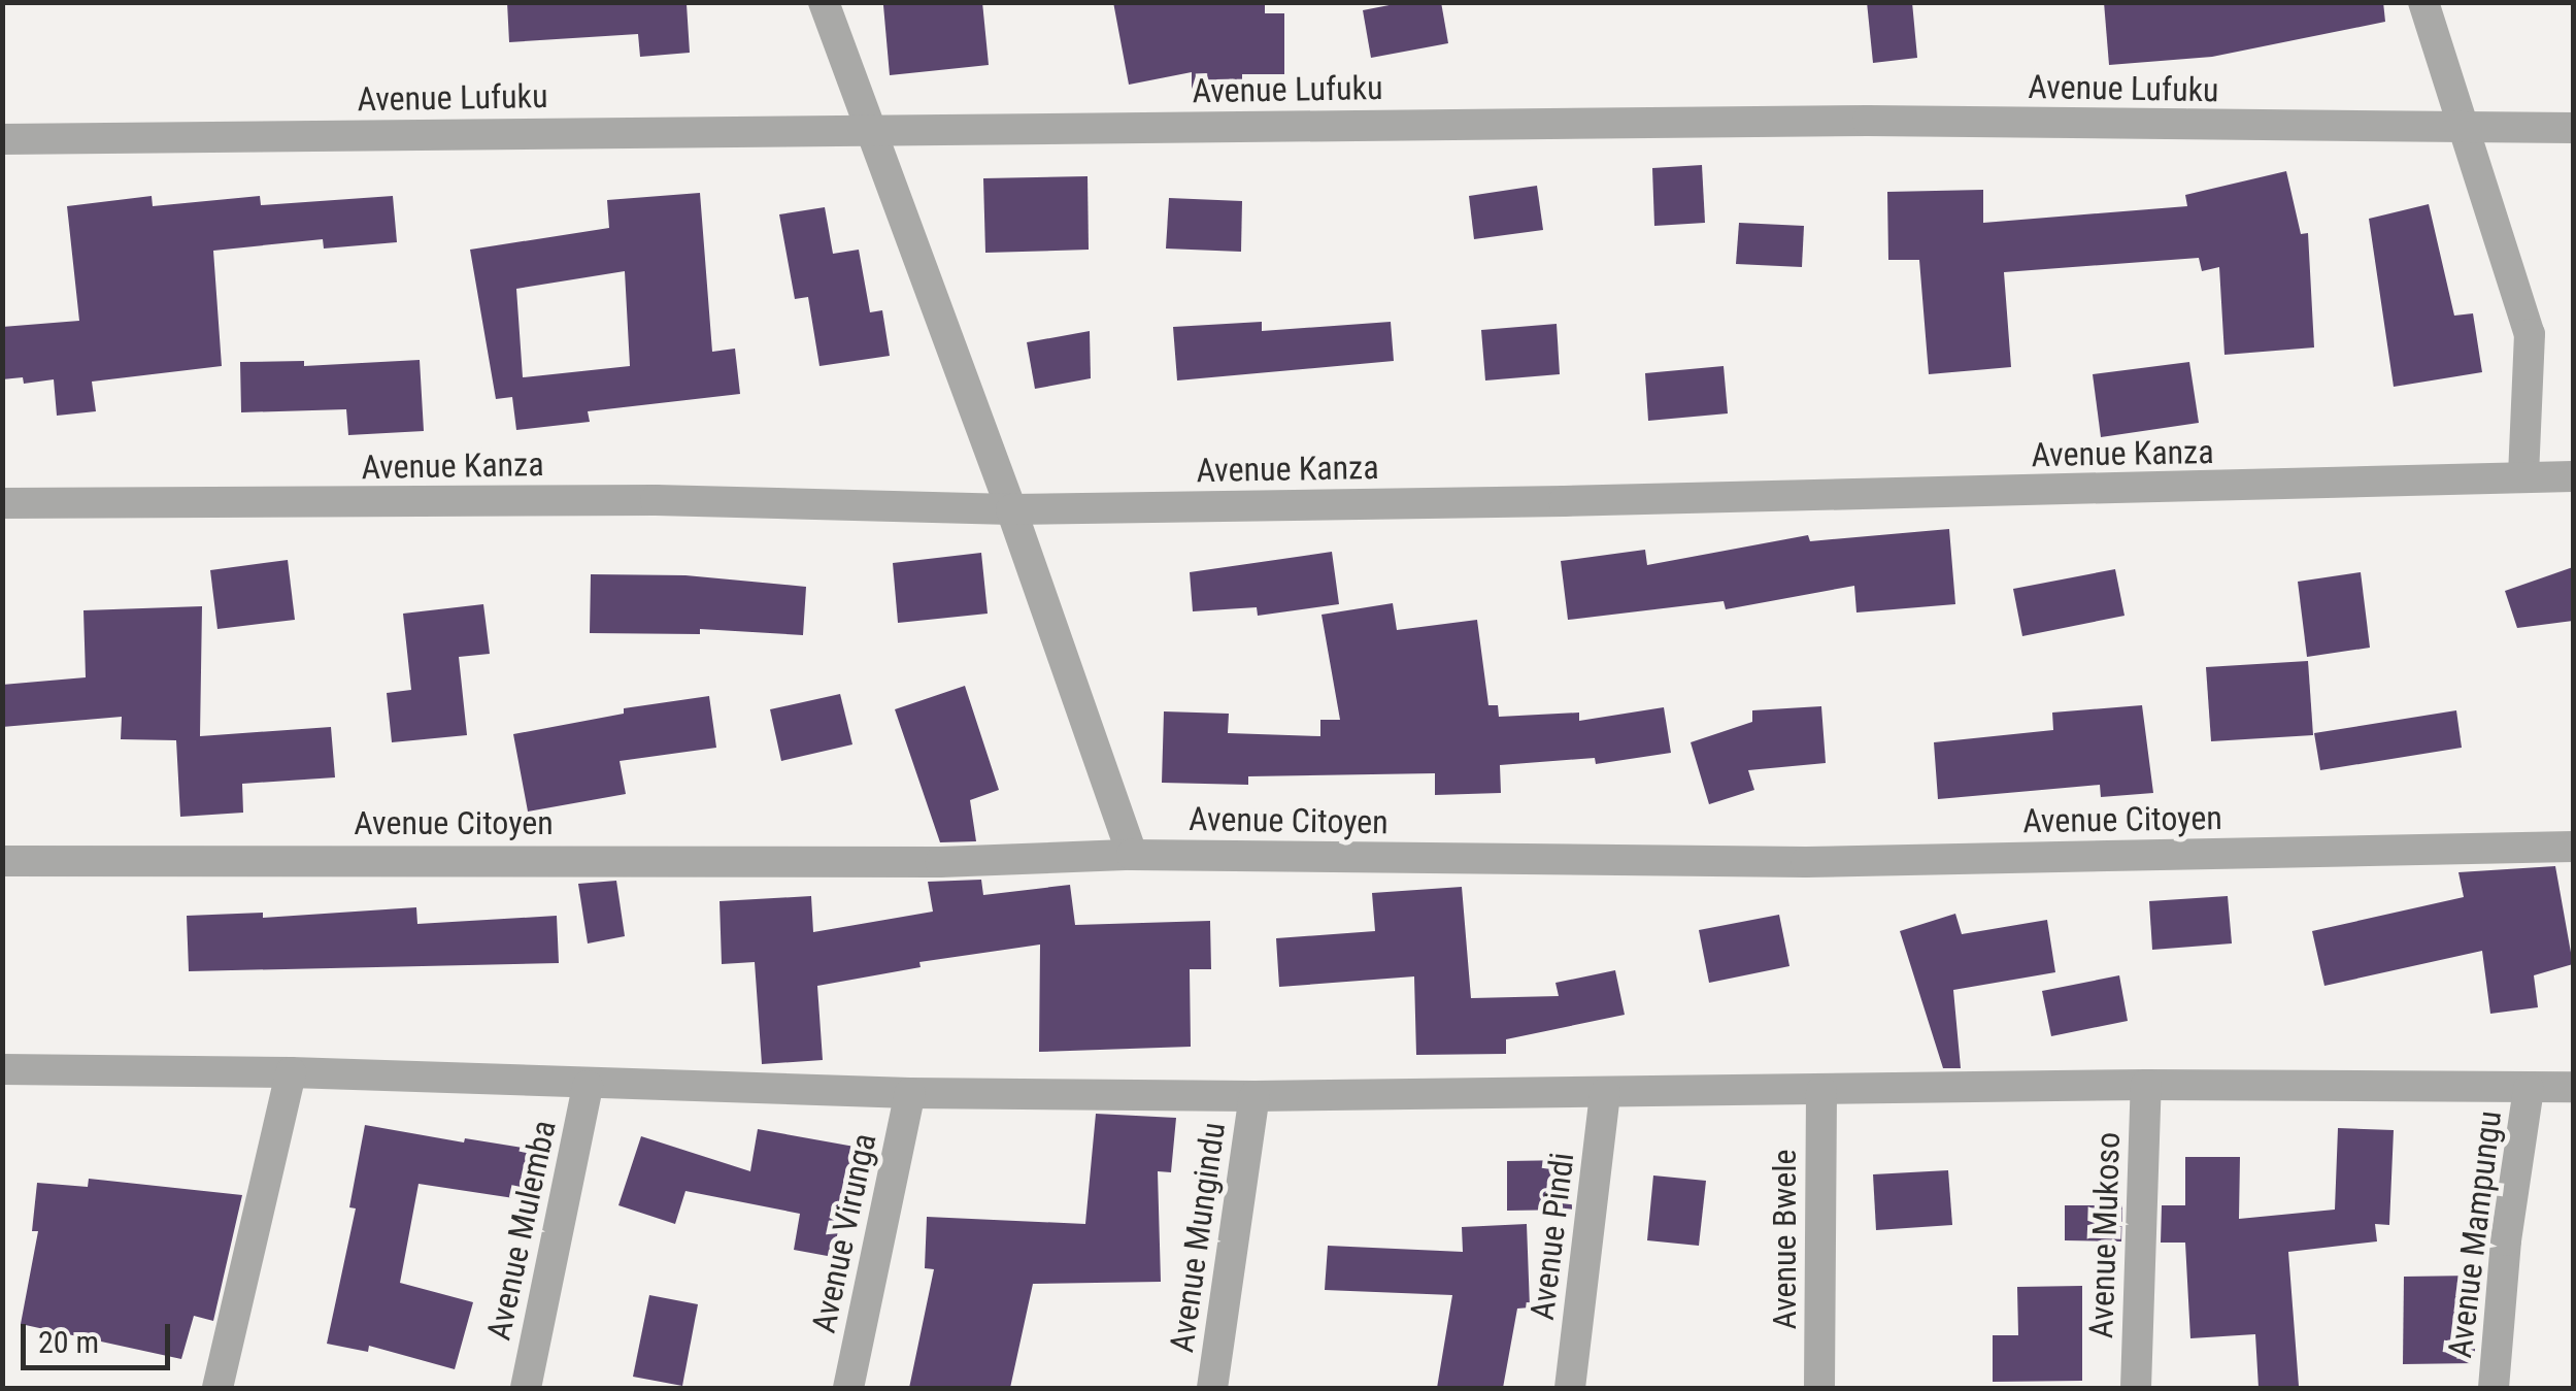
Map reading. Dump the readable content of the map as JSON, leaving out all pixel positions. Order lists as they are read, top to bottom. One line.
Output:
{"streets":{"street":["Avenue Lufuku","Avenue Kanza","Avenue Citoyen","Avenue Mulemba","Avenue Virunga","Avenue Mampungu","Avenue Mukoso","Avenue Pindi","Avenue Mungindu","Avenue Bwele"]},"scale_bar":"20 m"}
